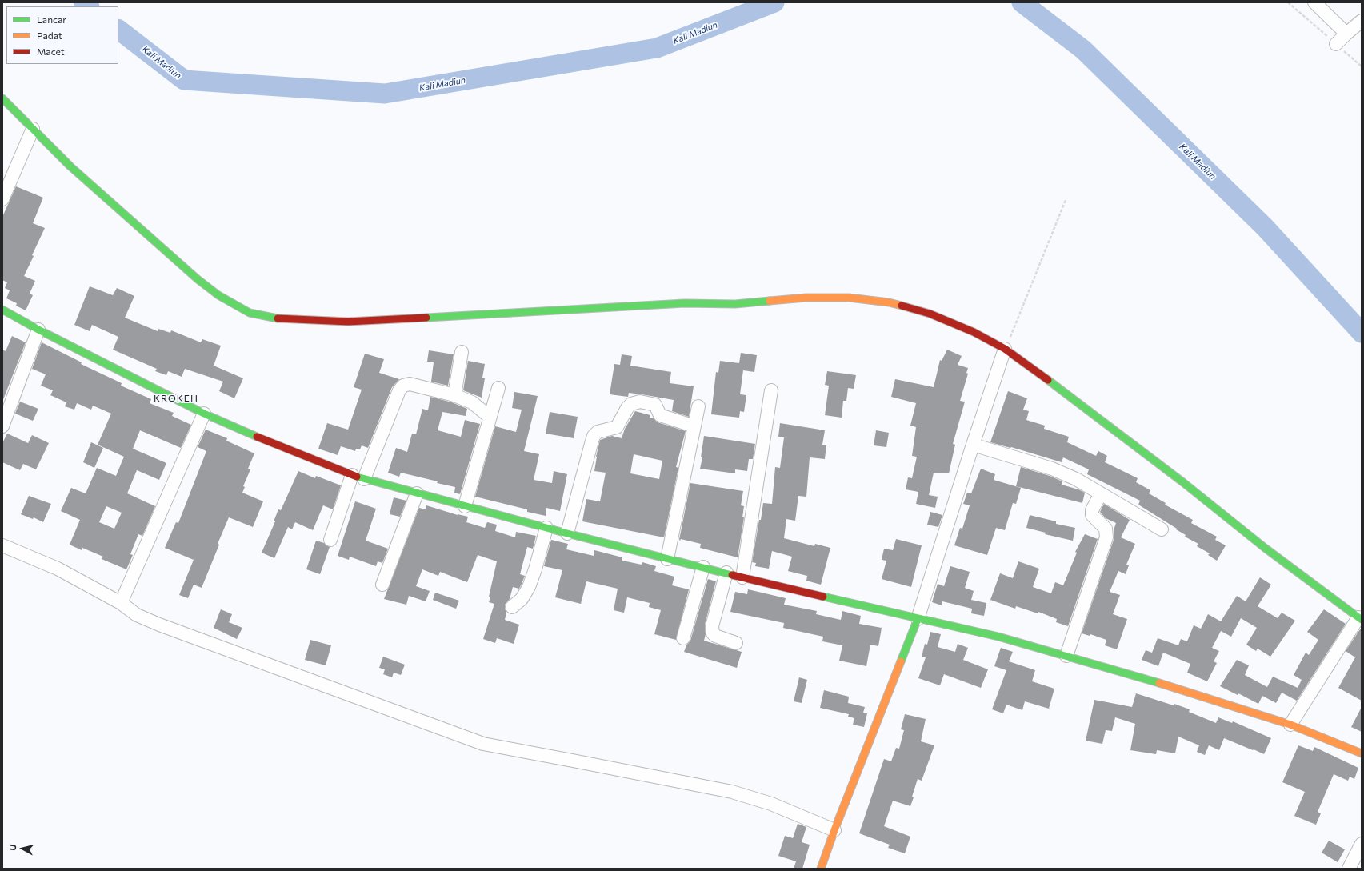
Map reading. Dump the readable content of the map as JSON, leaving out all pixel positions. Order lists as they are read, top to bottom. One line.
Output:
{"districts":["KROKEH"],"water":["Kali Madiun"],"legend":["Lancar","Padat","Macet"],"north":"left"}
